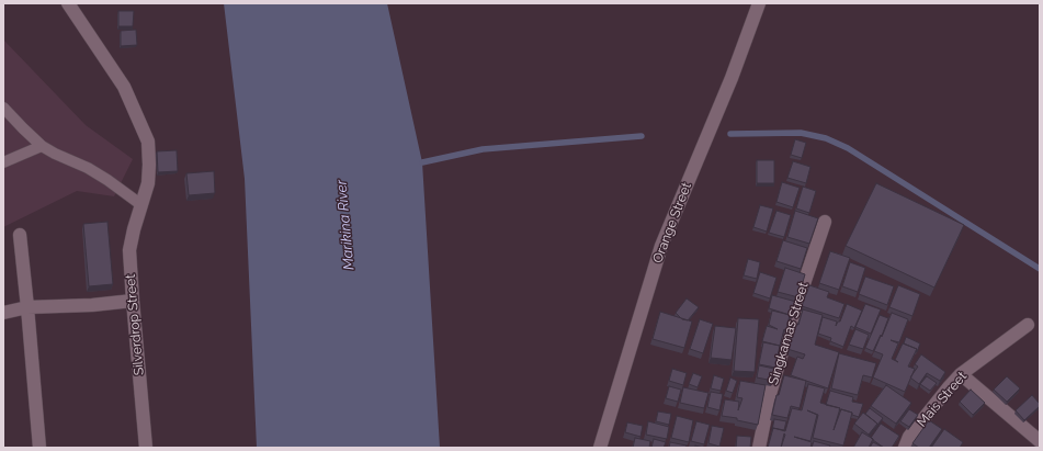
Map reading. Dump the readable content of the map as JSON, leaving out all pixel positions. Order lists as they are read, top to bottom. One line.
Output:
{"streets":{"street":["Orange Street","Silverdrop Street","Singkamas Street","Mais Street"]},"water":["Marikina River"]}
